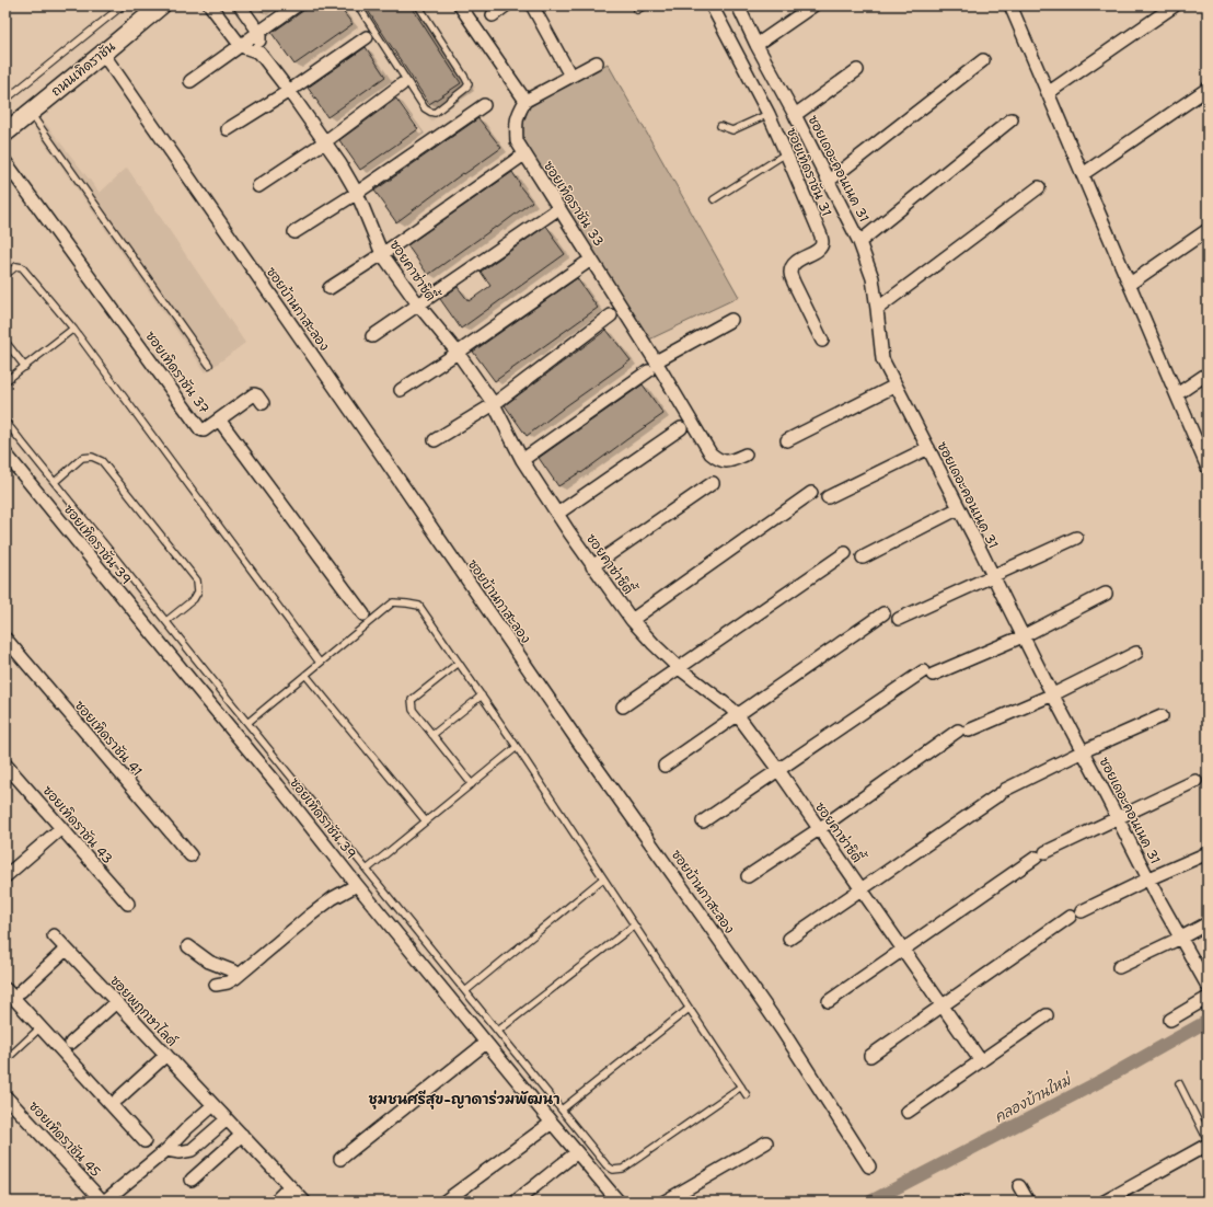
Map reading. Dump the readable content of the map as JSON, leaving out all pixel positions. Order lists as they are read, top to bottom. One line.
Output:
{"streets":{"street":["ถนนเทิดราชัน","ซอยเดอะคอนเนค 31","ซอยเทิดราชัน 31","ซอยเทิดราชัน 33","ซอยคาซ่าซิตี้","ซอยบ้านกาสะลอง","ซอยเทิดราชัน 37","ซอยเทิดราชัน 39","ซอยเทิดราชัน 41","ซอยเทิดราชัน 43","ซอยพฤกษาไลต์","ซอยเทิดราชัน 45"]},"crossings":[["ถนนเทิดราชัน","ซอยบ้านกาสะลอง"]],"districts":["ชุมชนศรีสุข-ญาดาร่วมพัฒนา"],"water":["คลองบ้านใหม่"]}
